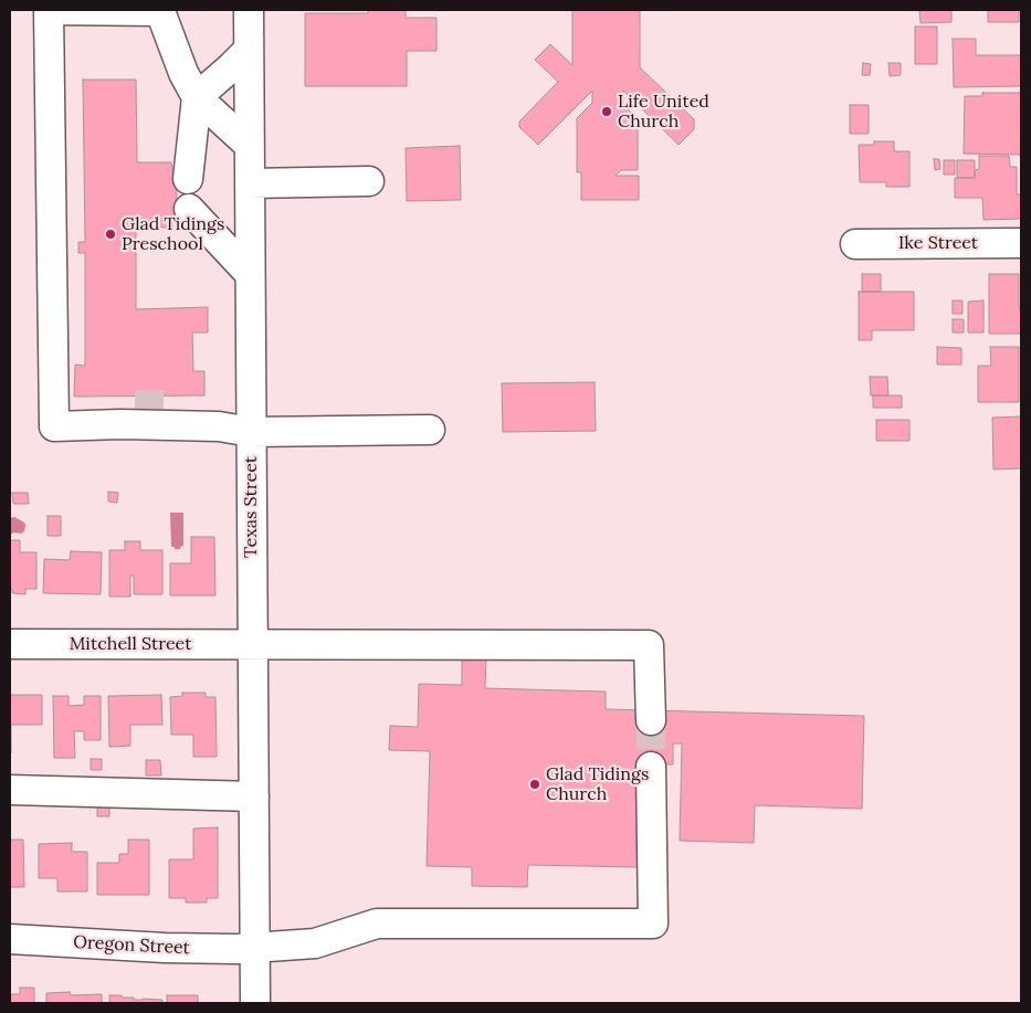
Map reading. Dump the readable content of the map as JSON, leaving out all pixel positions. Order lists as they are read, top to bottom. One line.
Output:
{"streets":{"street":["Ike Street","Texas Street","Mitchell Street","Oregon Street"]},"crossings":[["Texas Street","Mitchell Street"],["Texas Street","Oregon Street"]],"places":["Life United Church","Glad Tidings Preschool","Glad Tidings Church"]}
